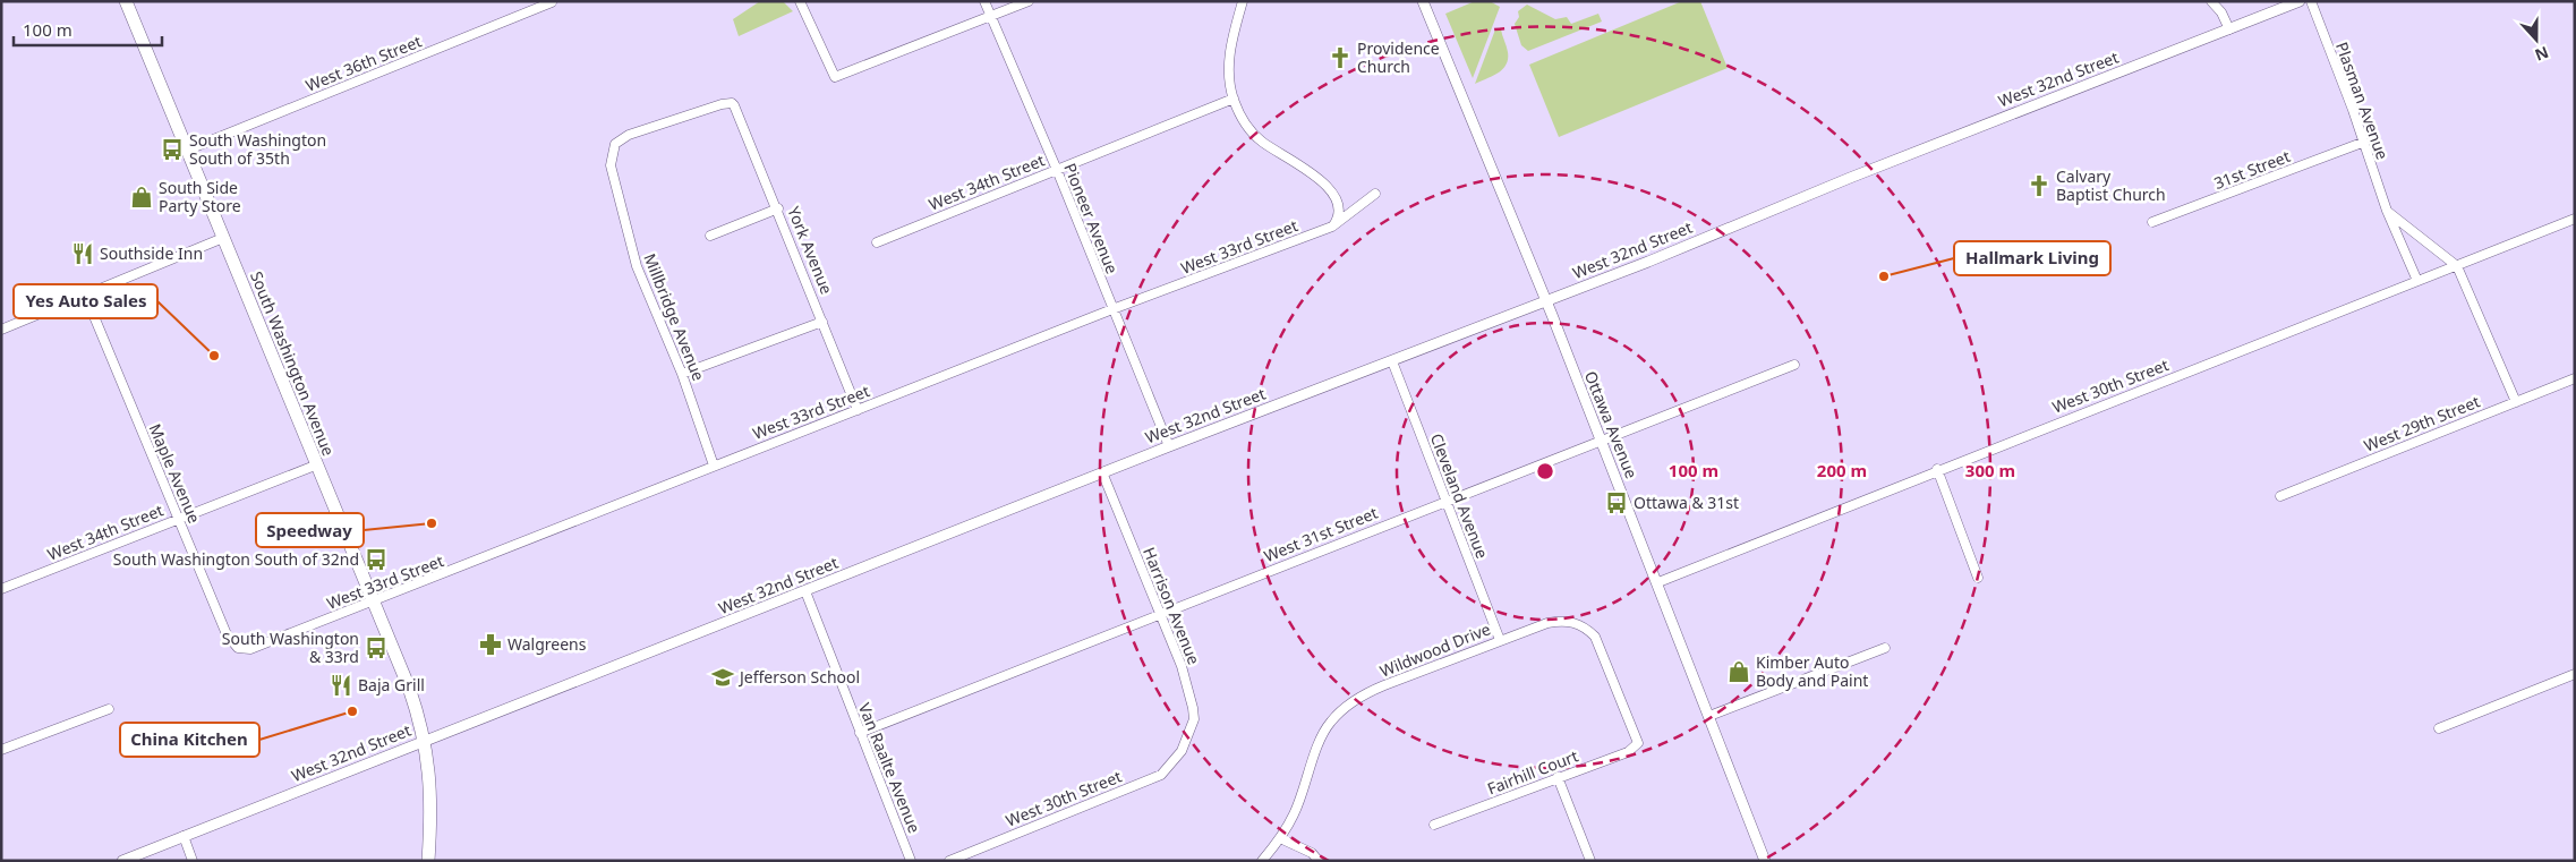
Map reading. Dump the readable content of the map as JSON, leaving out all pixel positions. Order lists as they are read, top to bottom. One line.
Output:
{"streets":{"main road":["South Washington Avenue"],"street":["West 36th Street","West 32nd Street","Plasman Avenue","31st Street","West 34th Street","Pioneer Avenue","West 33rd Street","York Avenue","Millbridge Avenue","West 30th Street","West 29th Street","Ottawa Avenue","Maple Avenue","Cleveland Avenue","West 31st Street","Harrison Avenue","Wildwood Drive","Van Raalte Avenue","Fairhill Court"]},"crossings":[["West 36th Street","South Washington Avenue"],["West 32nd Street","Pioneer Avenue"],["West 32nd Street","South Washington Avenue"],["West 32nd Street","Ottawa Avenue"],["West 32nd Street","Cleveland Avenue"],["West 32nd Street","Harrison Avenue"],["West 32nd Street","Van Raalte Avenue"],["Plasman Avenue","31st Street"],["Plasman Avenue","West 30th Street"],["West 34th Street","Pioneer Avenue"],["West 34th Street","South Washington Avenue"],["West 34th Street","Maple Avenue"],["Pioneer Avenue","West 33rd Street"],["West 33rd Street","York Avenue"],["West 33rd Street","Millbridge Avenue"],["West 33rd Street","South Washington Avenue"],["West 33rd Street","Maple Avenue"],["York Avenue","Millbridge Avenue"],["West 30th Street","Ottawa Avenue"],["West 30th Street","Harrison Avenue"],["Ottawa Avenue","West 31st Street"],["Cleveland Avenue","West 31st Street"],["Cleveland Avenue","Wildwood Drive"],["West 31st Street","Harrison Avenue"],["West 31st Street","Van Raalte Avenue"],["Wildwood Drive","Fairhill Court"]],"places":{"church":["Providence Church","Calvary Baptist Church"],"bus stop":["South Washington South of 35th","Ottawa & 31st","South Washington South of 32nd","South Washington & 33rd"],"shop":["South Side Party Store","Kimber Auto Body and Paint"],"restaurant":["Southside Inn","Baja Grill"],"other":["Hallmark Living","Yes Auto Sales","Speedway","China Kitchen"],"pharmacy":["Walgreens"],"school or university":["Jefferson School"]},"scale_bar":"100 m","north":"bottom","rings":["100 m","200 m","300 m"]}
